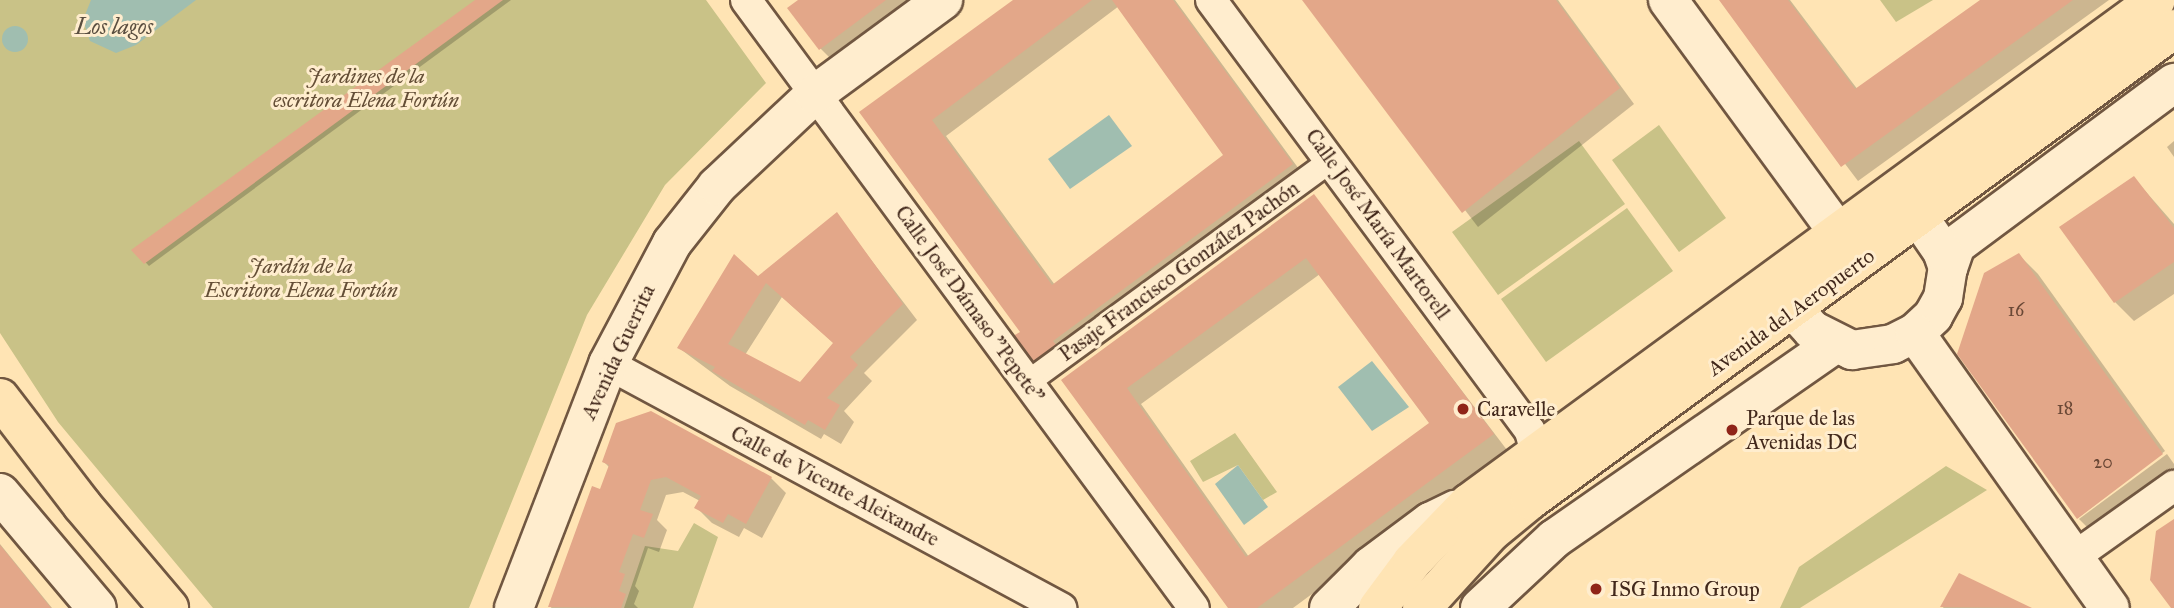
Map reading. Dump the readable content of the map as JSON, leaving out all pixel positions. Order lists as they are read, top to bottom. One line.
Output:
{"streets":{"main road":["Avenida del Aeropuerto"],"street":["Calle José María Martorell","Pasaje Francisco González Pachón","Calle José Dámaso \"Pepete\"","Avenida Guerrita","Calle de Vicente Aleixandre"]},"crossings":[["Calle José María Martorell","Pasaje Francisco González Pachón"],["Calle José María Martorell","Avenida del Aeropuerto"],["Pasaje Francisco González Pachón","Calle José Dámaso \"Pepete\""],["Calle José Dámaso \"Pepete\"","Avenida Guerrita"],["Avenida Guerrita","Calle de Vicente Aleixandre"]],"water":["Los lagos"],"parks":["Jardines de la escritora Elena Fortún","Jardín de la Escritora Elena Fortún"],"places":["Caravelle","Parque de las Avenidas DC","ISG Inmo Group"],"house_numbers":["16","18","20"]}
